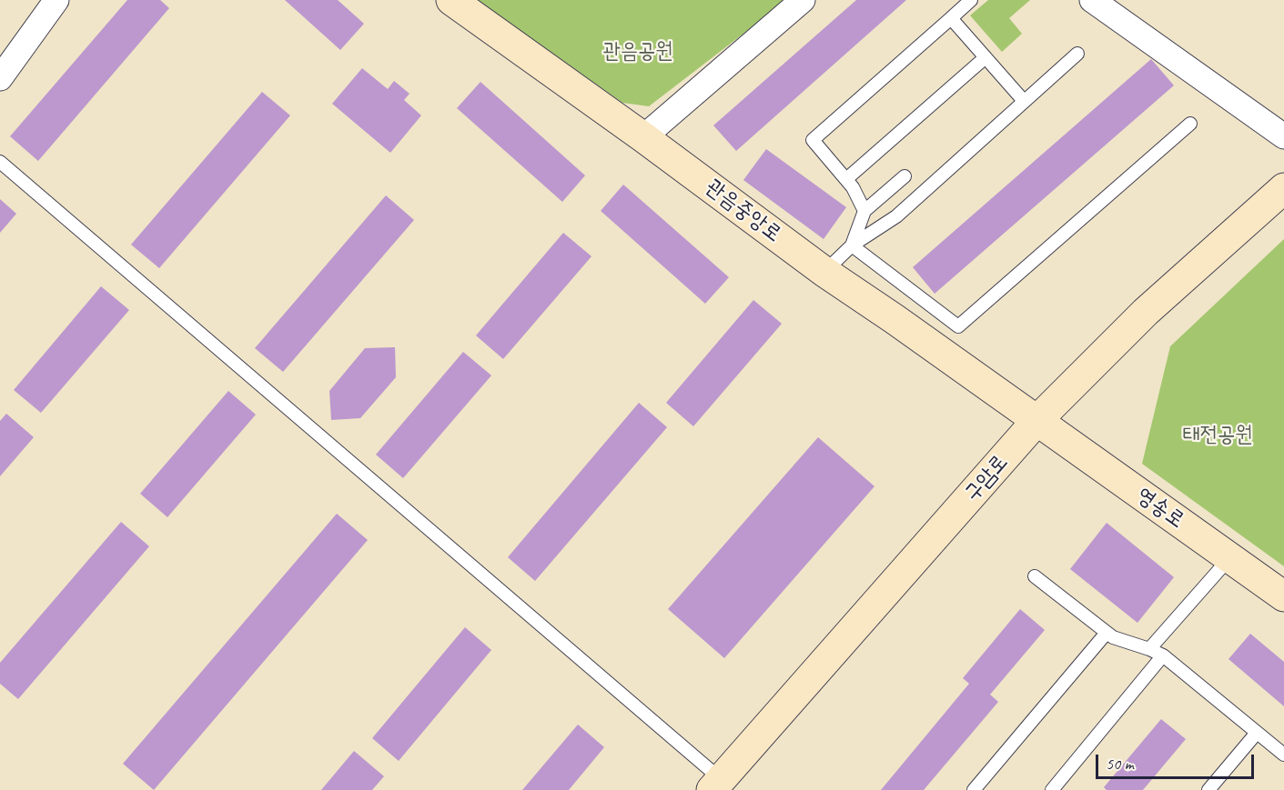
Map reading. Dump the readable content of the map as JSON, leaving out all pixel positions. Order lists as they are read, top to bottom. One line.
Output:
{"streets":{"main road":["관음중앙로","구암로","영송로"]},"crossings":[["관음중앙로","구암로"],["관음중앙로","영송로"],["구암로","영송로"]],"parks":["관음공원","태전공원"],"scale_bar":"50 m"}
